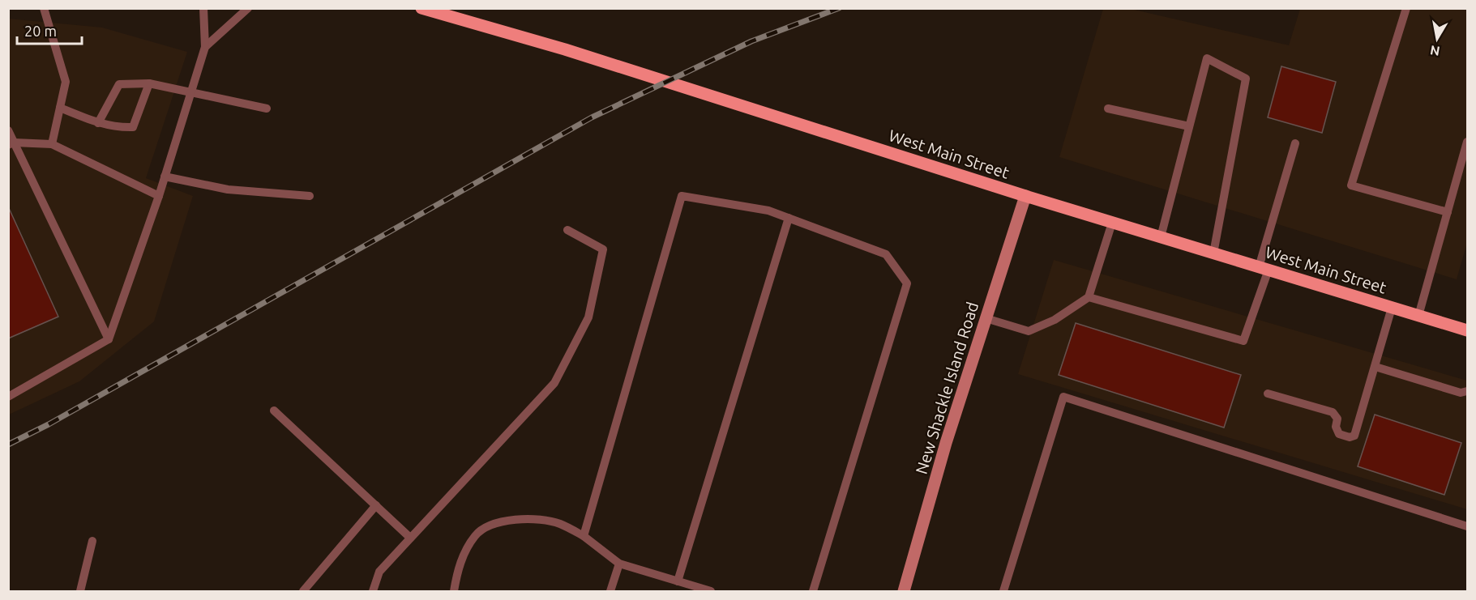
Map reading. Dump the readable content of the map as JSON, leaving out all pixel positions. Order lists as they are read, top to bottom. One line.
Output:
{"streets":{"main road":["West Main Street","New Shackle Island Road"]},"crossings":[["West Main Street","New Shackle Island Road"]],"scale_bar":"20 m","north":"bottom"}
